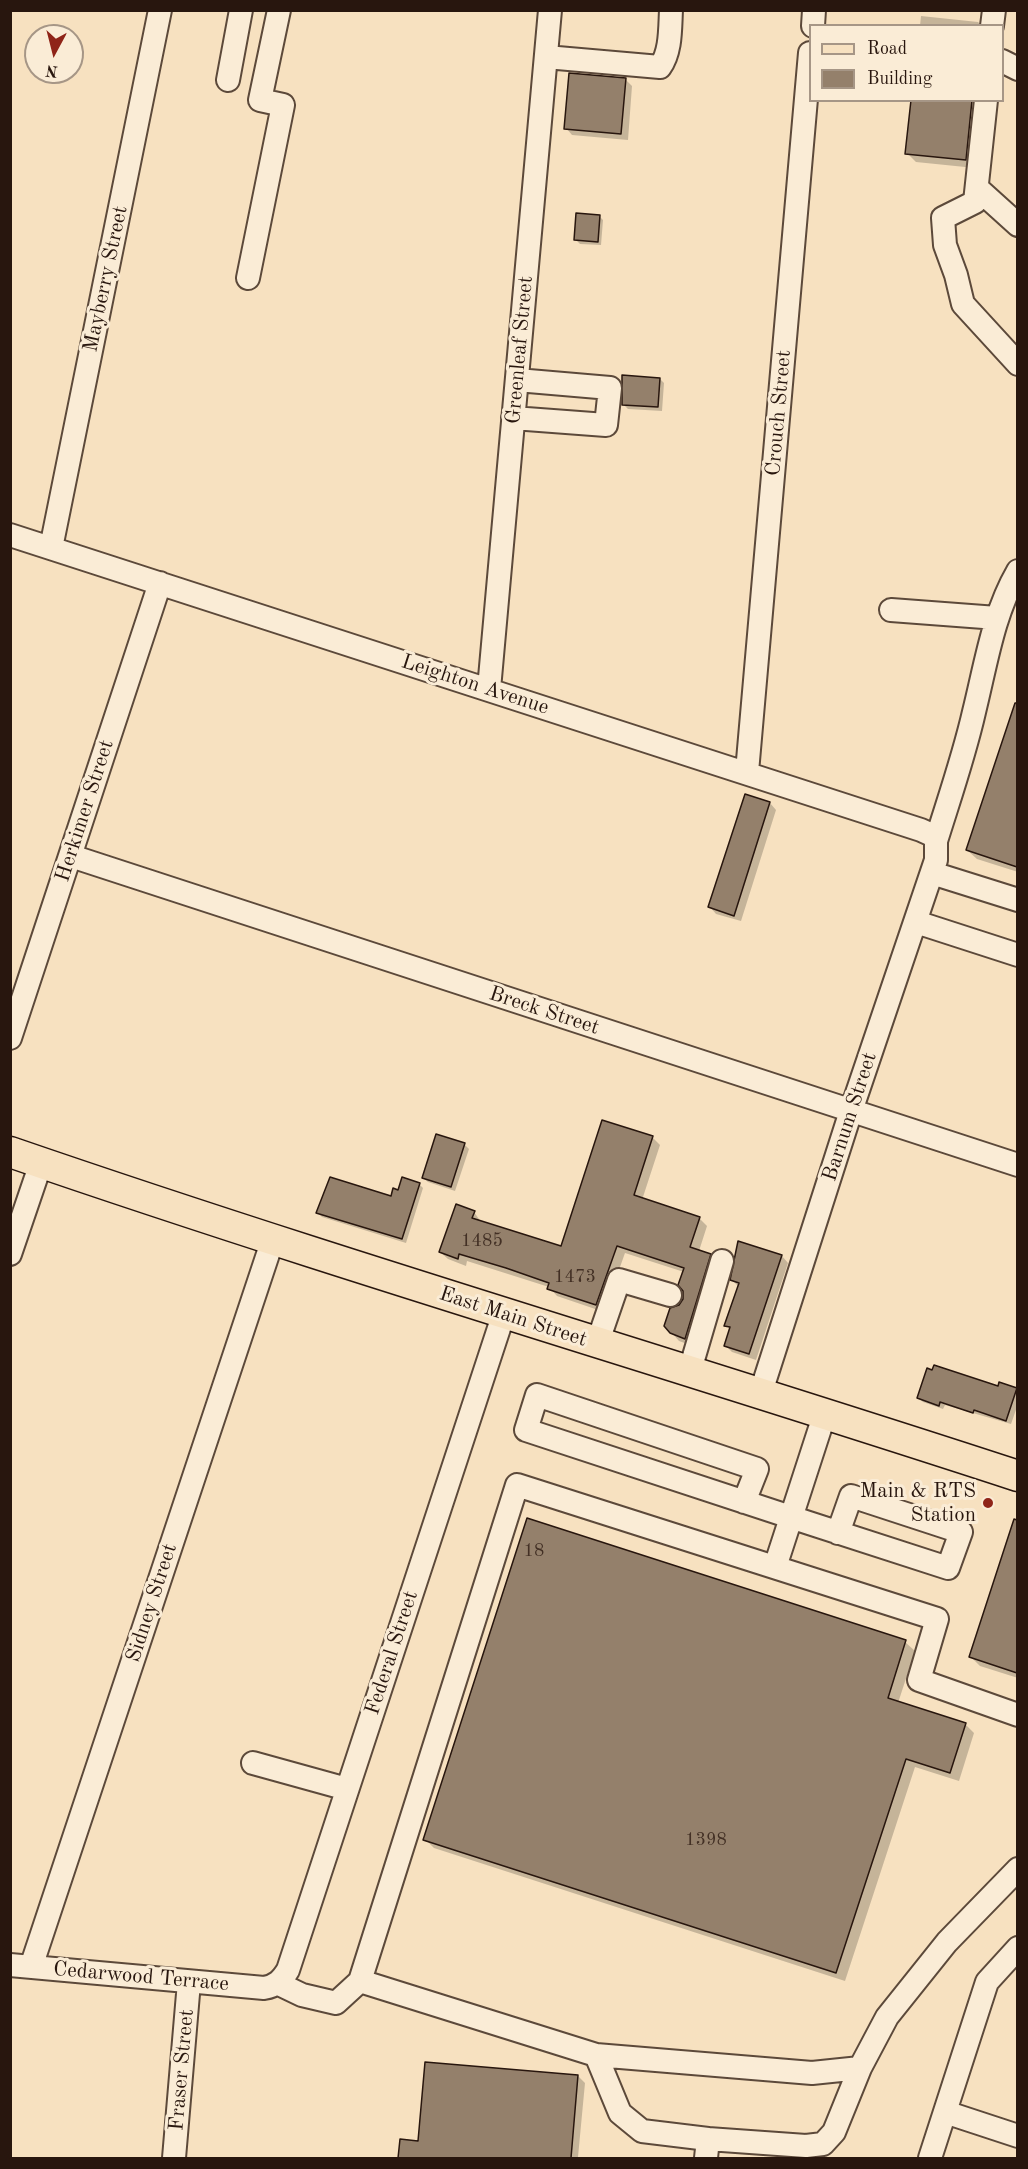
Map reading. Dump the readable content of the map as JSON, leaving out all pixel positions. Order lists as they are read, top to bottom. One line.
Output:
{"streets":{"main road":["East Main Street"],"street":["Mayberry Street","Greenleaf Street","Crouch Street","Leighton Avenue","Herkimer Street","Breck Street","Barnum Street","Sidney Street","Federal Street","Cedarwood Terrace","Fraser Street"]},"crossings":[["Mayberry Street","Leighton Avenue"],["Greenleaf Street","Leighton Avenue"],["Crouch Street","Leighton Avenue"],["Leighton Avenue","Herkimer Street"],["Leighton Avenue","Barnum Street"],["Herkimer Street","Breck Street"],["Breck Street","Barnum Street"],["Barnum Street","East Main Street"],["East Main Street","Sidney Street"],["East Main Street","Federal Street"],["Sidney Street","Cedarwood Terrace"],["Federal Street","Cedarwood Terrace"],["Cedarwood Terrace","Fraser Street"]],"places":["Main & RTS Station"],"house_numbers":["1485","1473","18","1398"],"legend":["Road","Building"],"north":"bottom"}
